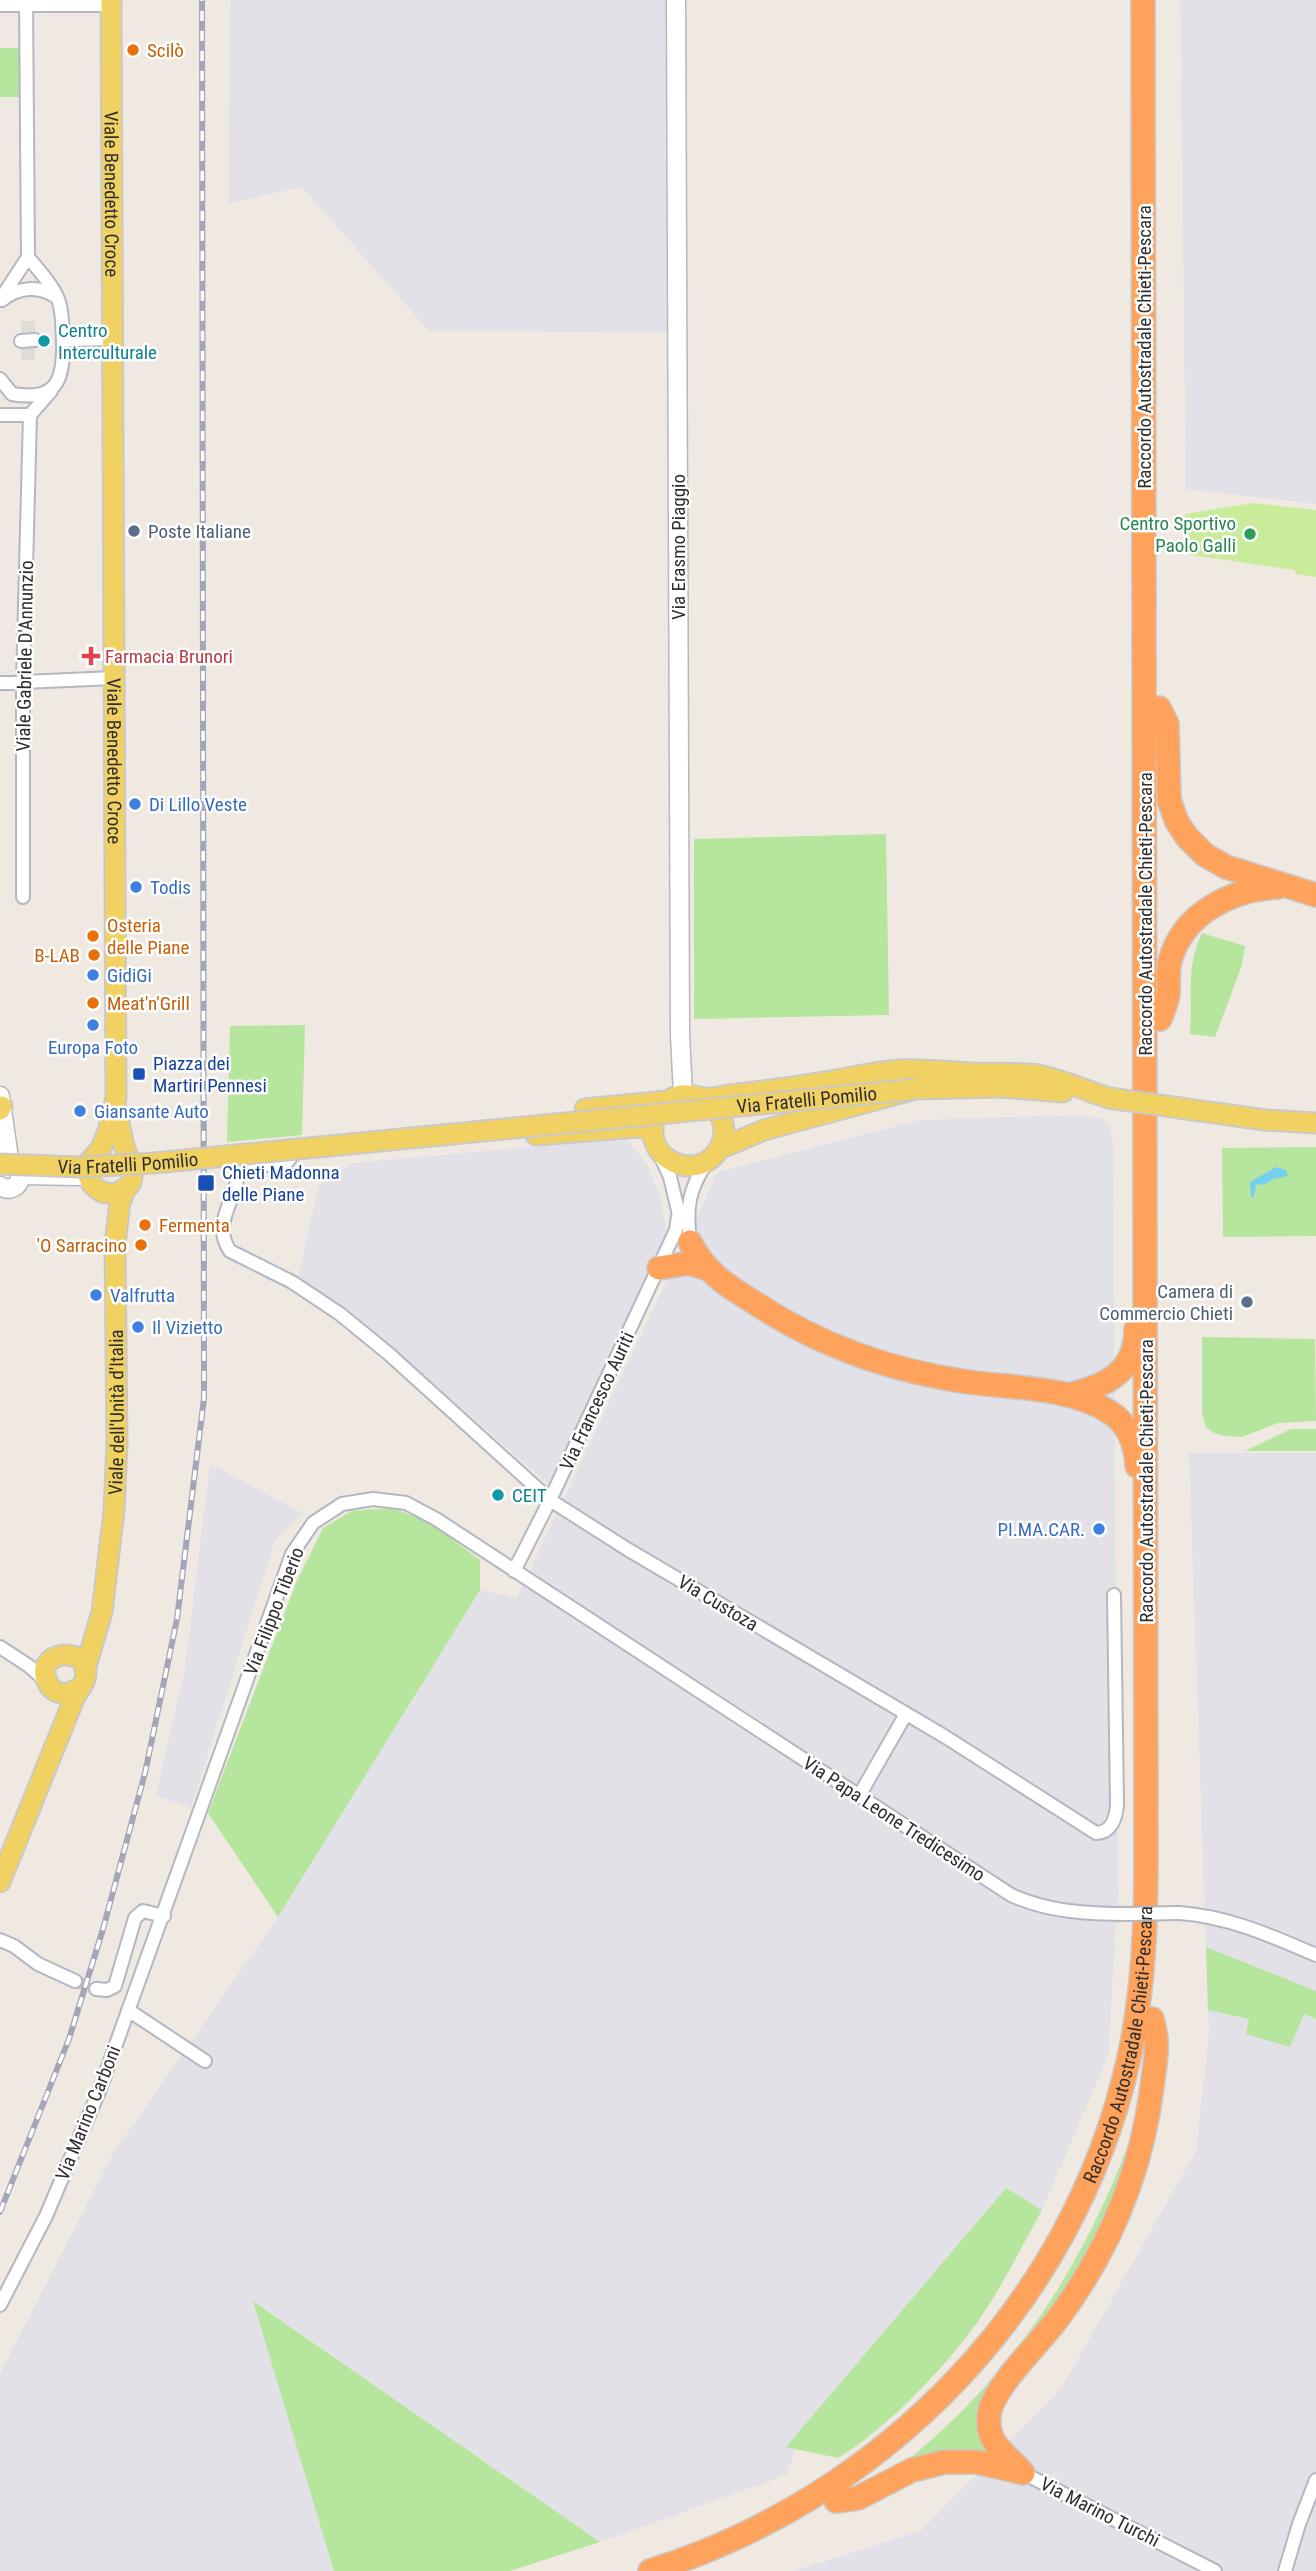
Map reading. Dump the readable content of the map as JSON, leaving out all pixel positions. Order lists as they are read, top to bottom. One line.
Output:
{"streets":{"highway":["Raccordo Autostradale Chieti-Pescara"],"main road":["Viale Benedetto Croce","Via Fratelli Pomilio","Viale dell'Unità d'Italia"],"street":["Via Erasmo Piaggio","Viale Gabriele D'Annunzio","Via Francesco Auriti","Via Custoza","Via Filippo Tiberio","Via Papa Leone Tredicesimo","Via Marino Carboni","Via Marino Turchi"]},"crossings":[["Via Erasmo Piaggio","Via Custoza"],["Via Francesco Auriti","Via Custoza"],["Via Francesco Auriti","Via Filippo Tiberio"],["Via Francesco Auriti","Via Papa Leone Tredicesimo"],["Via Filippo Tiberio","Via Papa Leone Tredicesimo"],["Via Filippo Tiberio","Via Marino Carboni"]],"places":{"other":["Scilò","Centro Interculturale","Poste Italiane","Centro Sportivo Paolo Galli","Di Lillo Veste","Todis","Osteria delle Piane","B-LAB","GidiGi","Meat'n'Grill","Europa Foto","Giansante Auto","Fermenta","'O Sarracino","Valfrutta","Camera di Commercio Chieti","Il Vizietto","CEIT","PI.MA.CAR."],"health":["Farmacia Brunori"],"transit":["Piazza dei Martiri Pennesi","Chieti Madonna delle Piane"]}}
